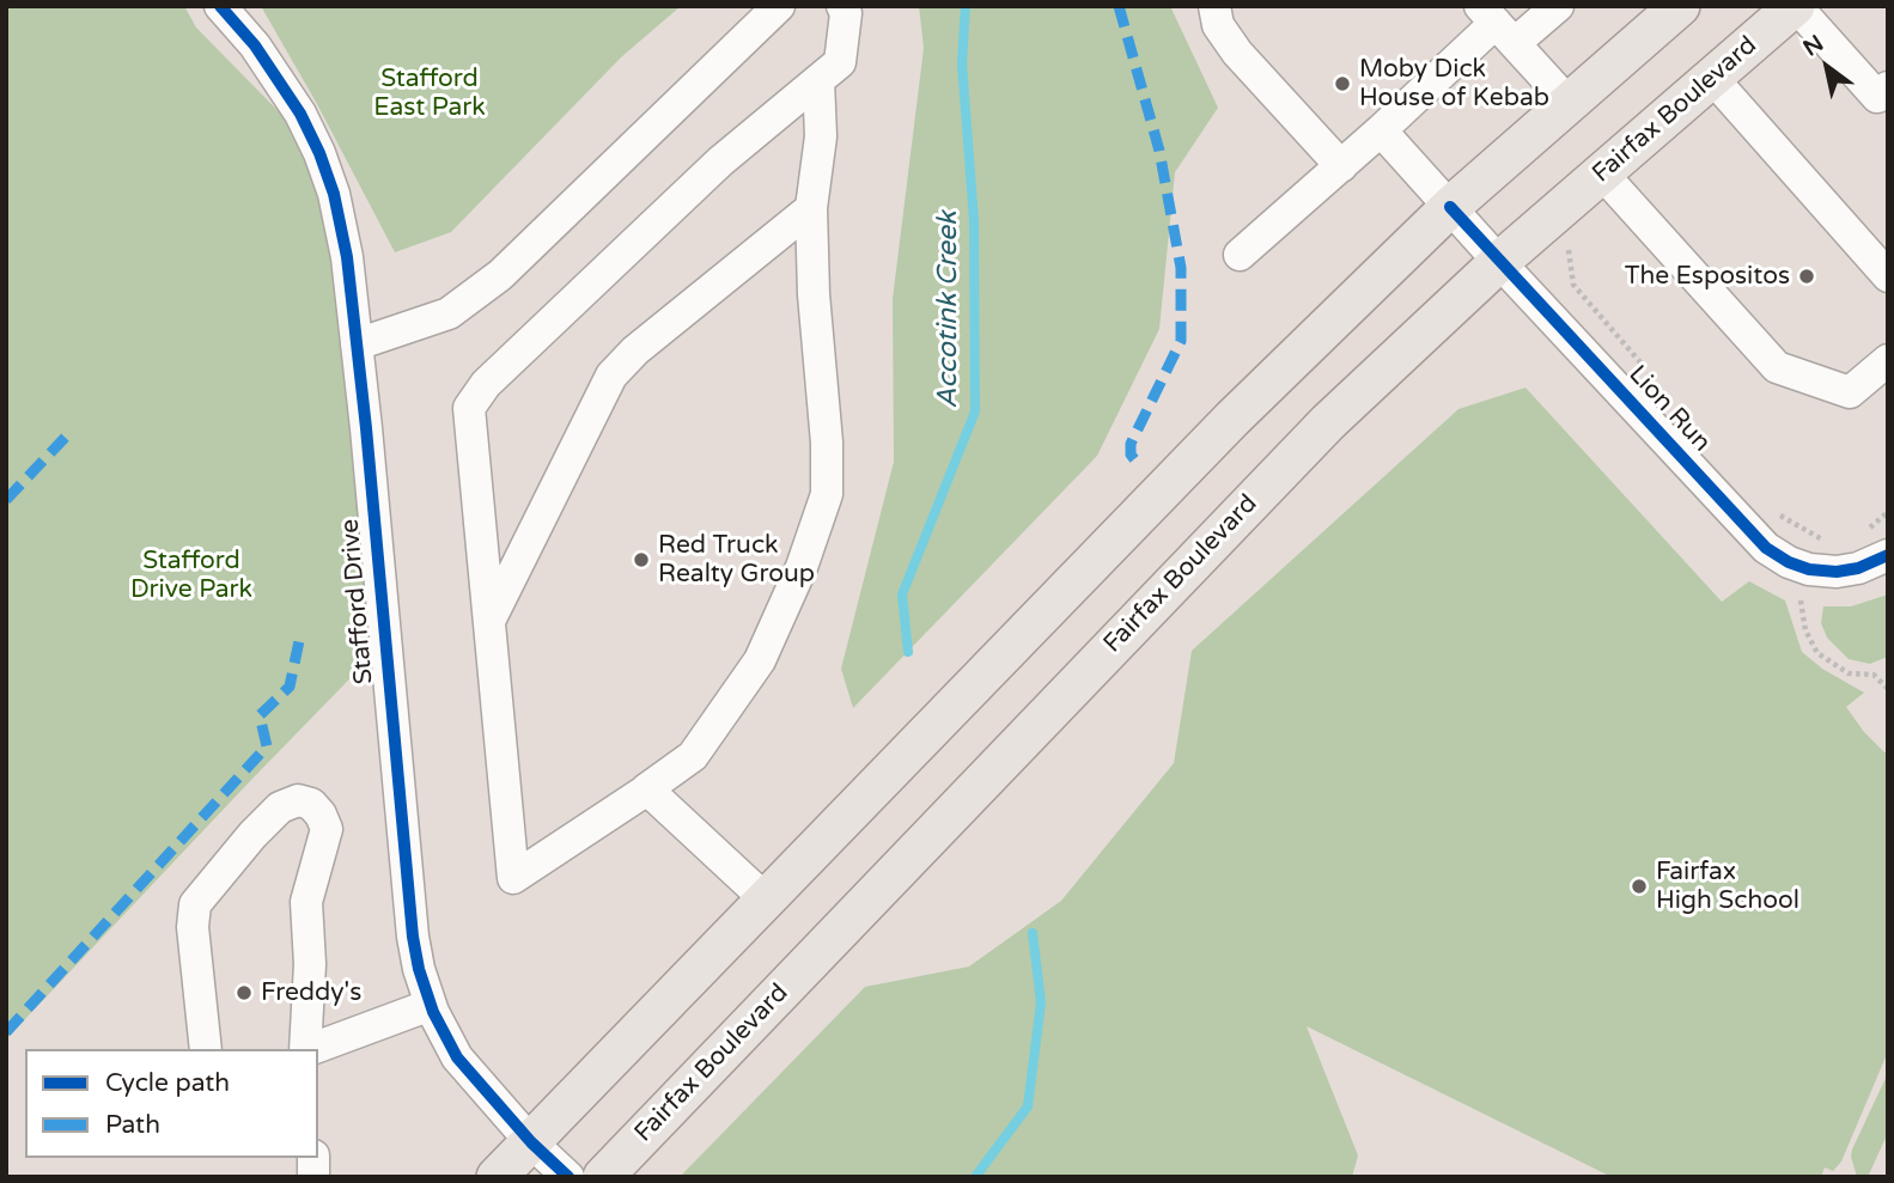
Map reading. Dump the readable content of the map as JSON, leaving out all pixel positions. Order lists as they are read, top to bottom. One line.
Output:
{"streets":{"main road":["Fairfax Boulevard"],"street":["Lion Run","Stafford Drive"]},"crossings":[["Fairfax Boulevard","Lion Run"]],"water":["Accotink Creek"],"parks":["Stafford East Park","Stafford Drive Park"],"places":["Moby Dick House of Kebab","The Espositos","Red Truck Realty Group","Fairfax High School","Freddy's"],"legend":["Cycle path","Path"],"north":"top left"}
